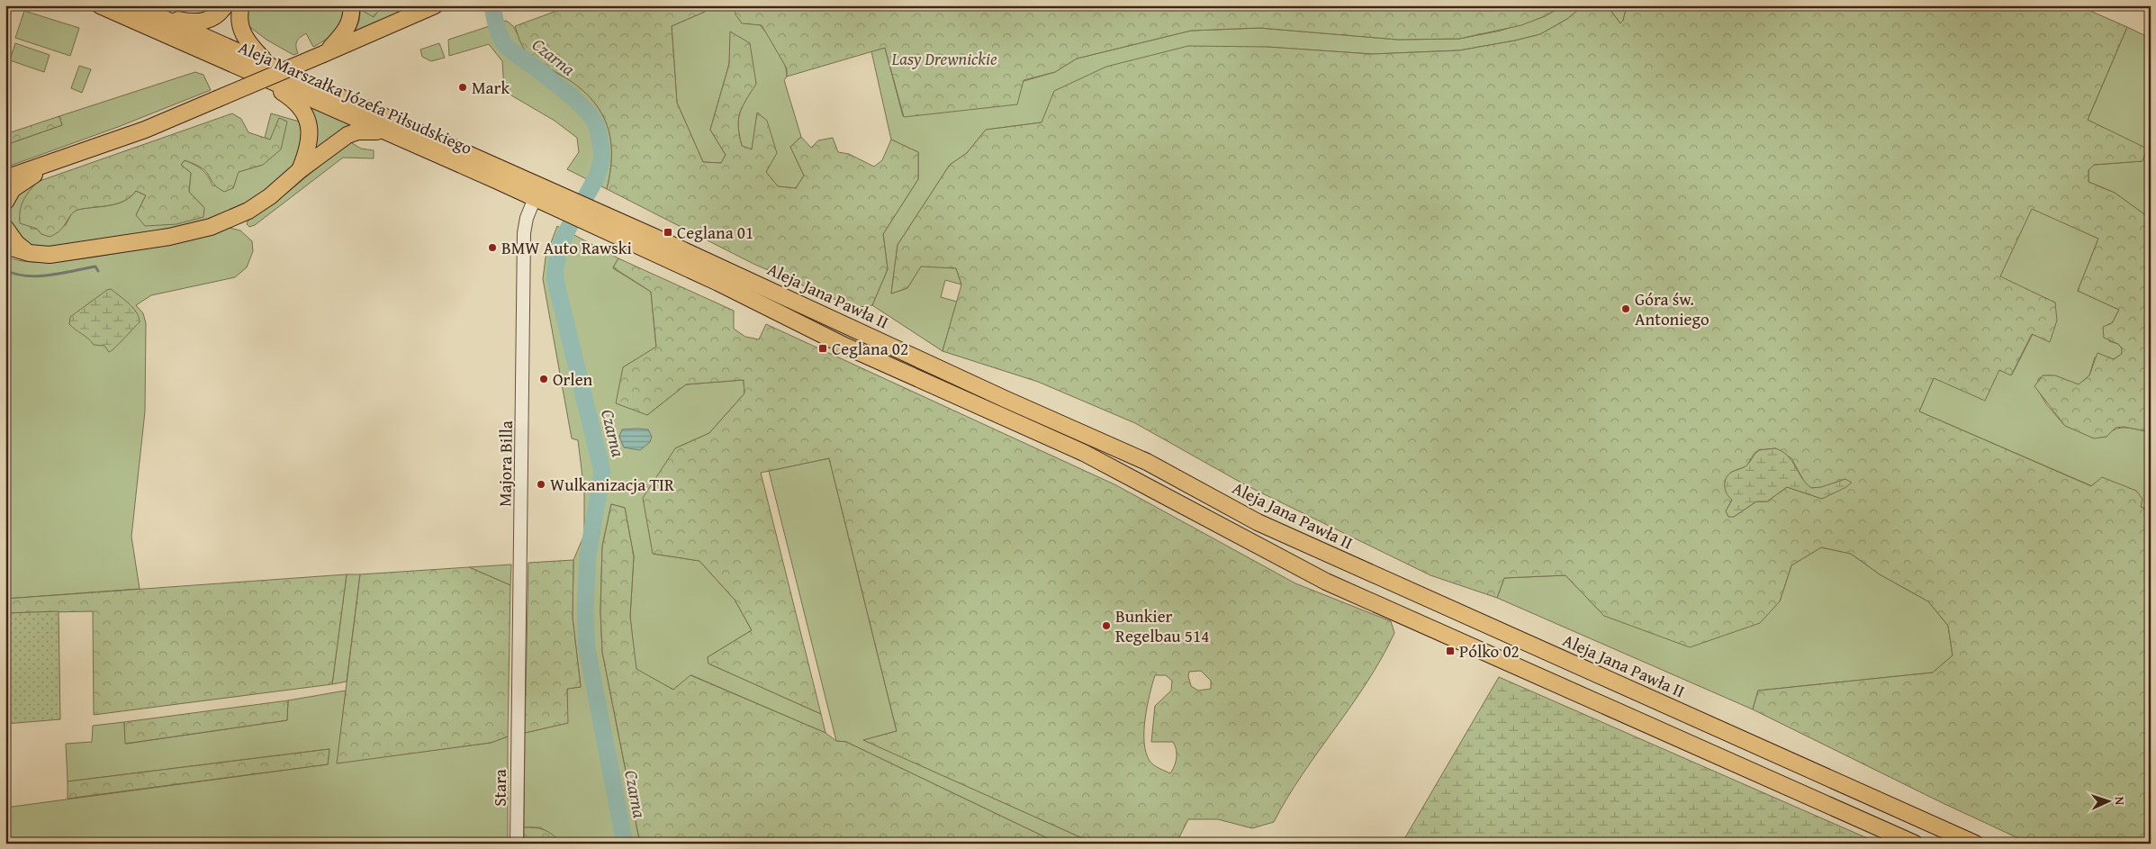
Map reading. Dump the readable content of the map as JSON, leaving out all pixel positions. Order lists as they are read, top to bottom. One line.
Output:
{"streets":{"main road":["Aleja Marszałka Józefa Piłsudskiego","Aleja Jana Pawła II"],"street":["Majora Billa","Stara"]},"crossings":[["Aleja Marszałka Józefa Piłsudskiego","Aleja Jana Pawła II"],["Aleja Marszałka Józefa Piłsudskiego","Majora Billa"],["Majora Billa","Stara"]],"water":["Czarna"],"parks":["Lasy Drewnickie"],"places":{"other":["Mark","BMW Auto Rawski","Góra św. Antoniego","Orlen","Wulkanizacja TIR","Bunkier Regelbau 514"],"transit":["Ceglana 01","Ceglana 02","Pólko 02"]},"north":"right"}
